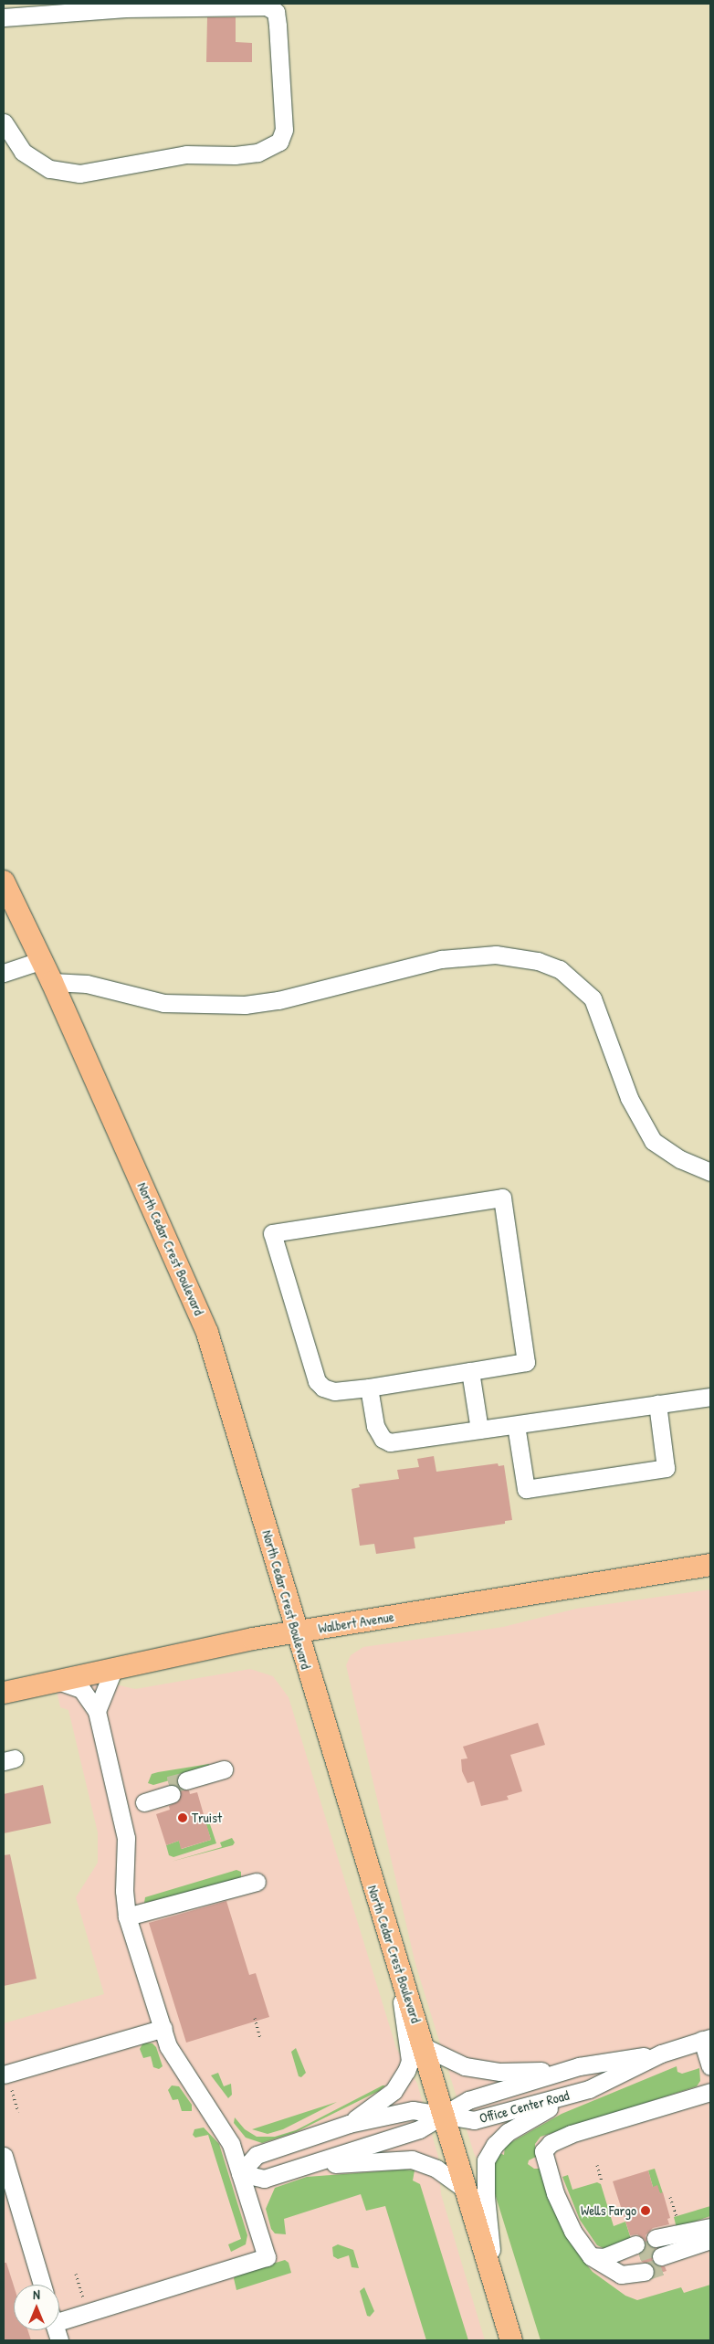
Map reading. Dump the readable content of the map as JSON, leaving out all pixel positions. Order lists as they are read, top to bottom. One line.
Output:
{"streets":{"main road":["North Cedar Crest Boulevard","Walbert Avenue"],"street":["Office Center Road"]},"crossings":[["North Cedar Crest Boulevard","Walbert Avenue"],["North Cedar Crest Boulevard","Office Center Road"]],"places":["Truist","Wells Fargo"],"north":"top"}
